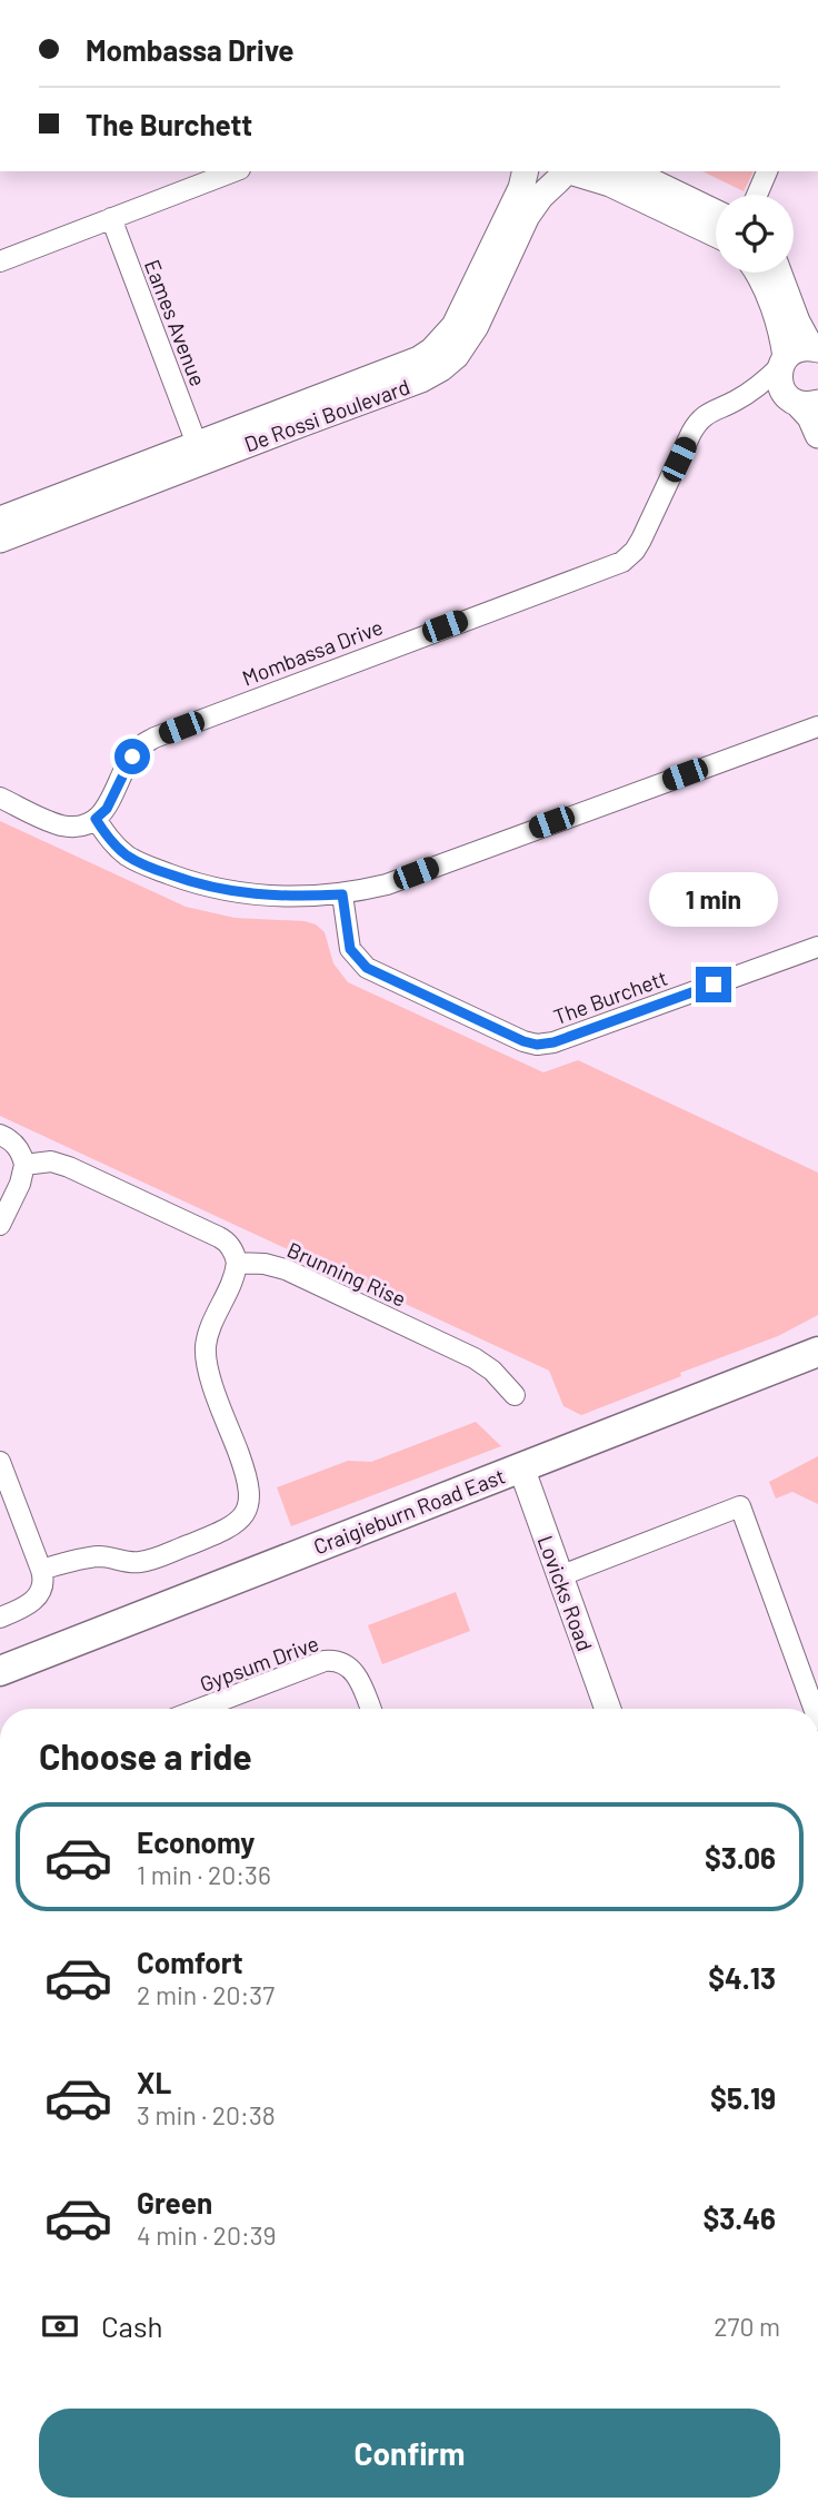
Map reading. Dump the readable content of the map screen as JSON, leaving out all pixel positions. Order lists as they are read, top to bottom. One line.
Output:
{"streets":{"main road":["Craigieburn Road East"],"street":["Eames Avenue","De Rossi Boulevard","Mombassa Drive","The Burchett","Brunning Rise","Lovicks Road","Gypsum Drive"]},"crossings":[["Eames Avenue","De Rossi Boulevard"],["Craigieburn Road East","Lovicks Road"]],"page":{"banner":["Mombassa Drive","The Burchett"],"bubble":"1 min","heading":"Choose a ride","list":[{"name":"Economy","note":"1 min · 20:36","value":"$3.06"},{"name":"Comfort","note":"2 min · 20:37","value":"$4.13"},{"name":"XL","note":"3 min · 20:38","value":"$5.19"},{"name":"Green","note":"4 min · 20:39","value":"$3.46"}],"pay":["Cash","270 m"],"buttons":"Confirm"}}
